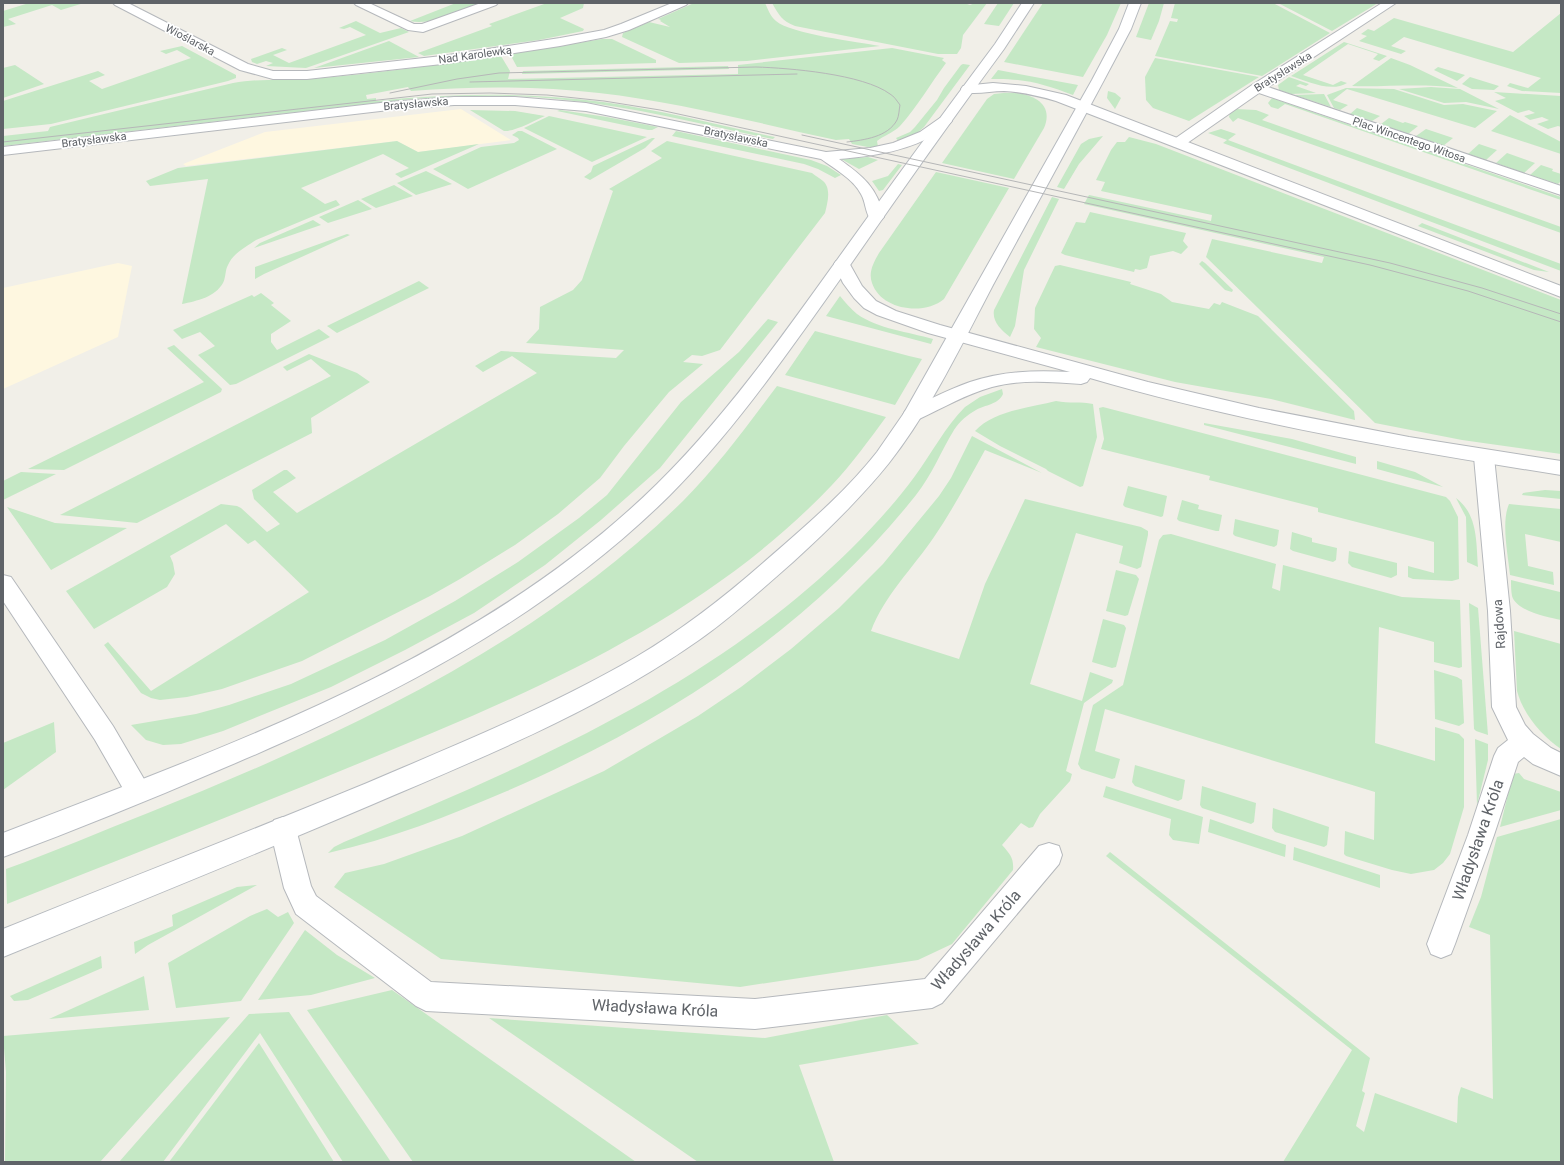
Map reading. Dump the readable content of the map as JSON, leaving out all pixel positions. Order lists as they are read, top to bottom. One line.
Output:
{"streets":{"street":["Wioślarska","Nad Karolewką","Bratysławska","Plac Wincentego Witosa","Rajdowa","Władysława Króla"]},"crossings":[["Wioślarska","Nad Karolewką"],["Bratysławska","Plac Wincentego Witosa"],["Rajdowa","Władysława Króla"]]}
